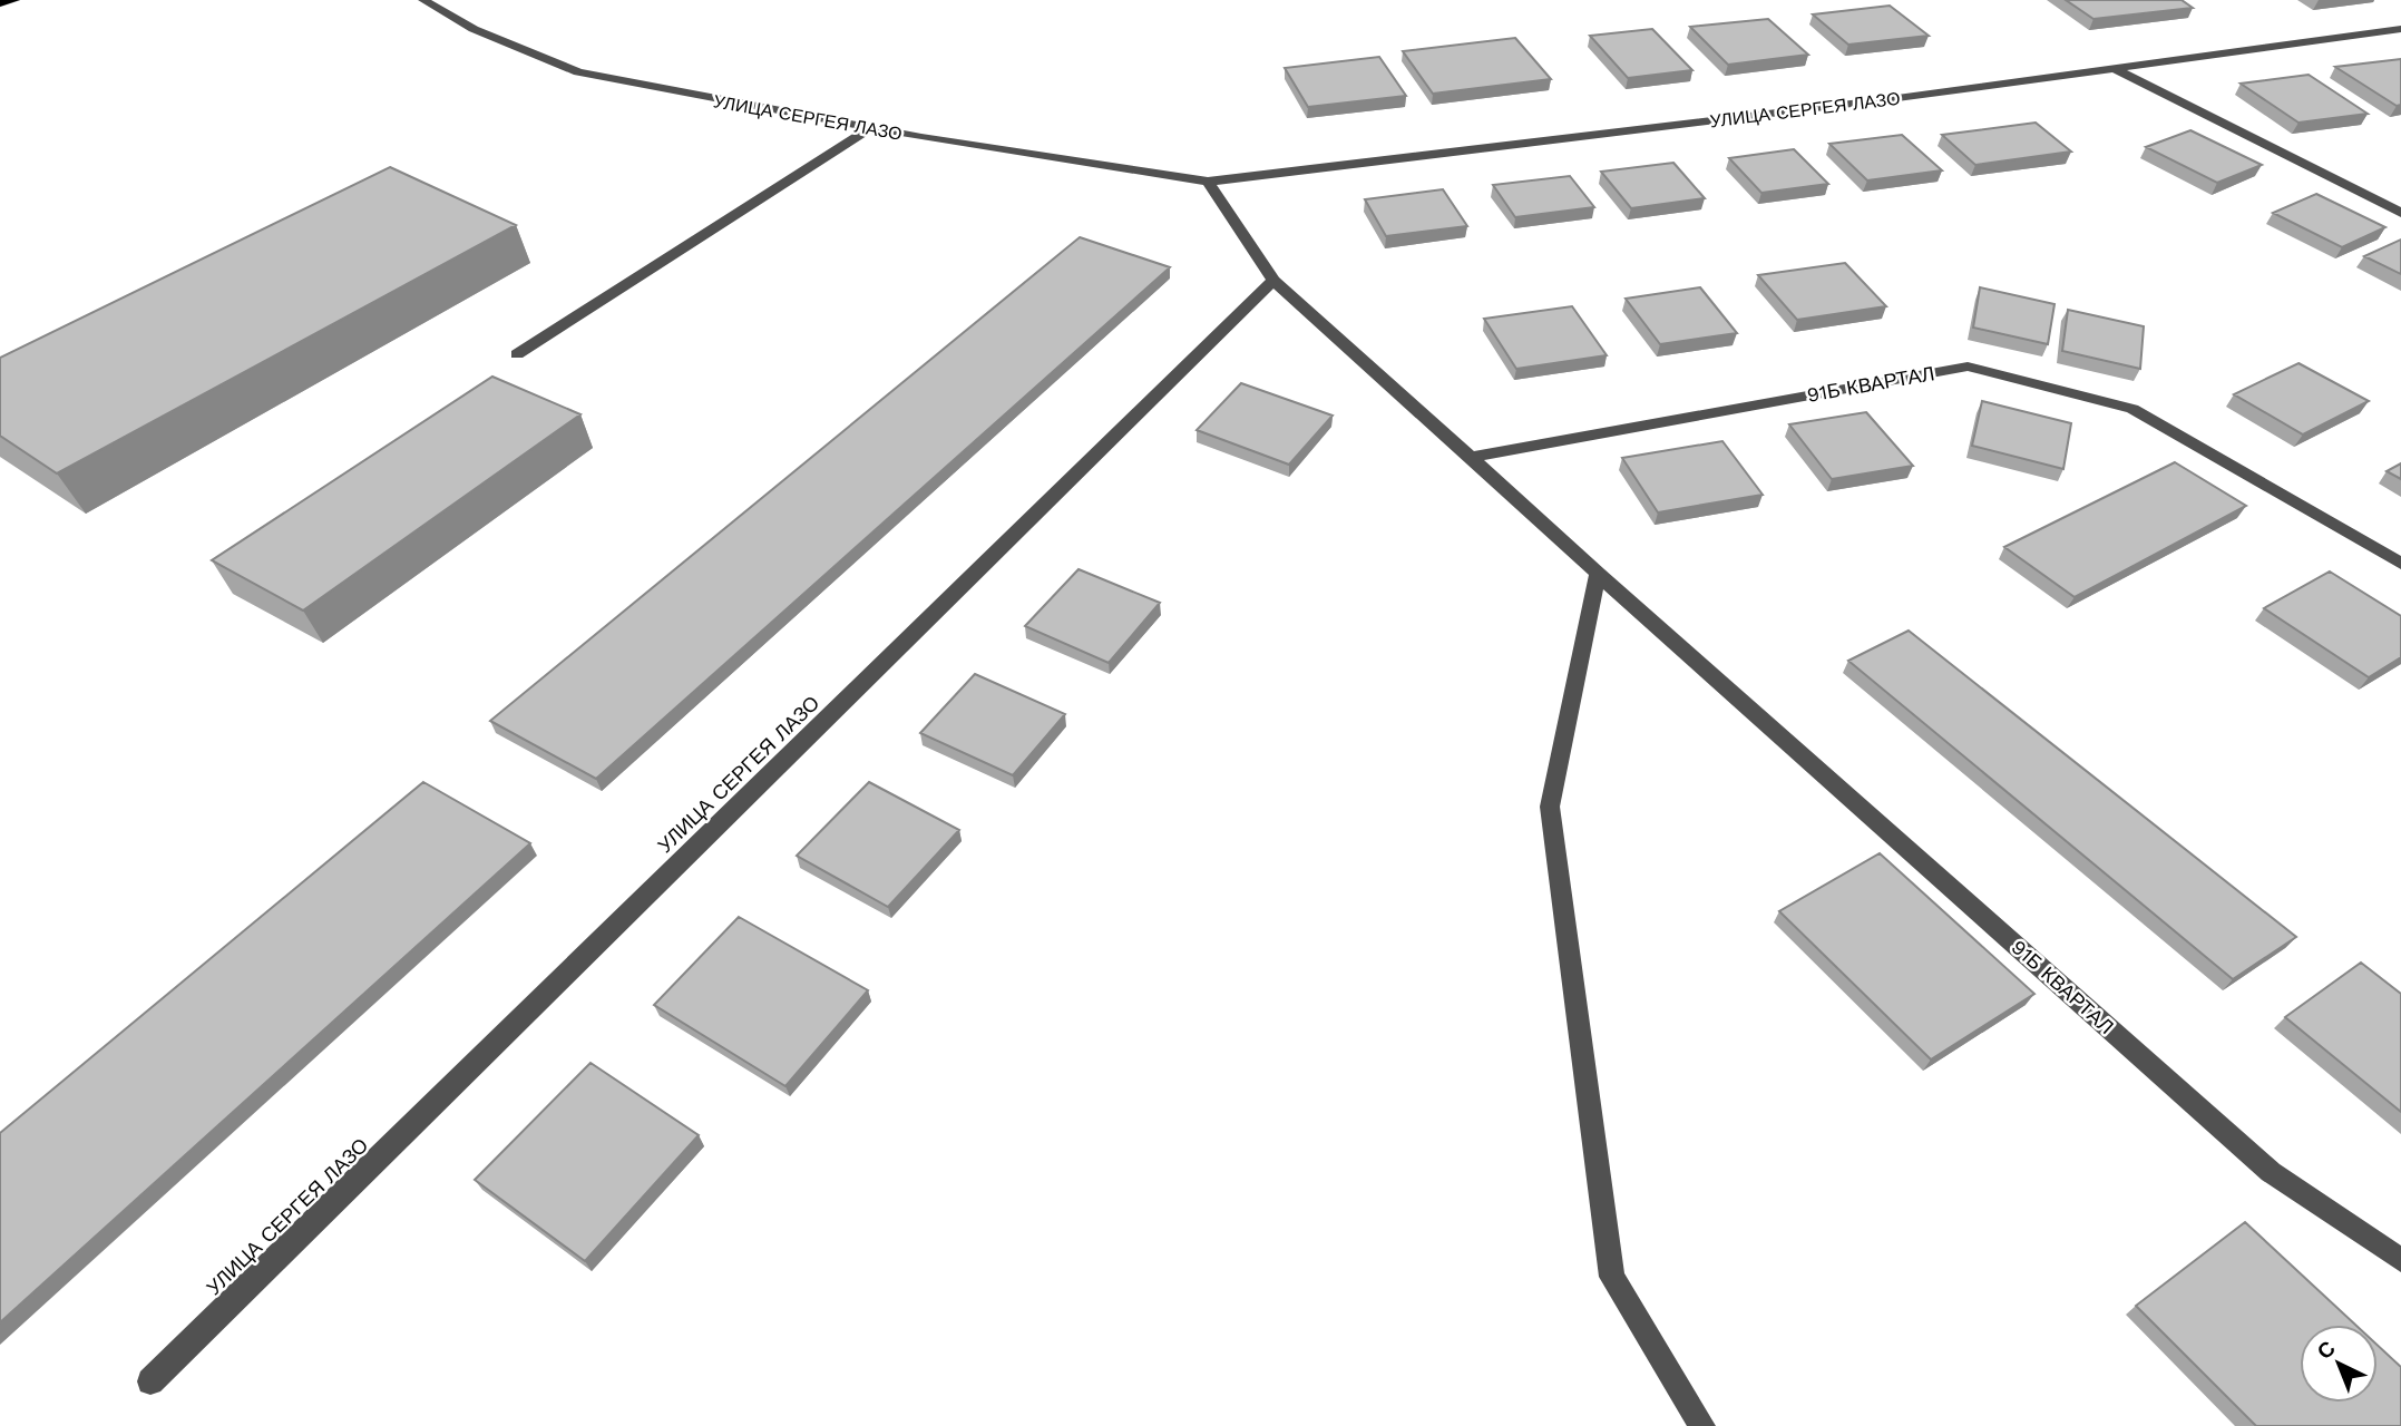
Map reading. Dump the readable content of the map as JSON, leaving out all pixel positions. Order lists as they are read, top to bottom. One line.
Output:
{"streets":{"street":["УЛИЦА СЕРГЕЯ ЛАЗО","91Б КВАРТАЛ"]},"north":"top left"}
